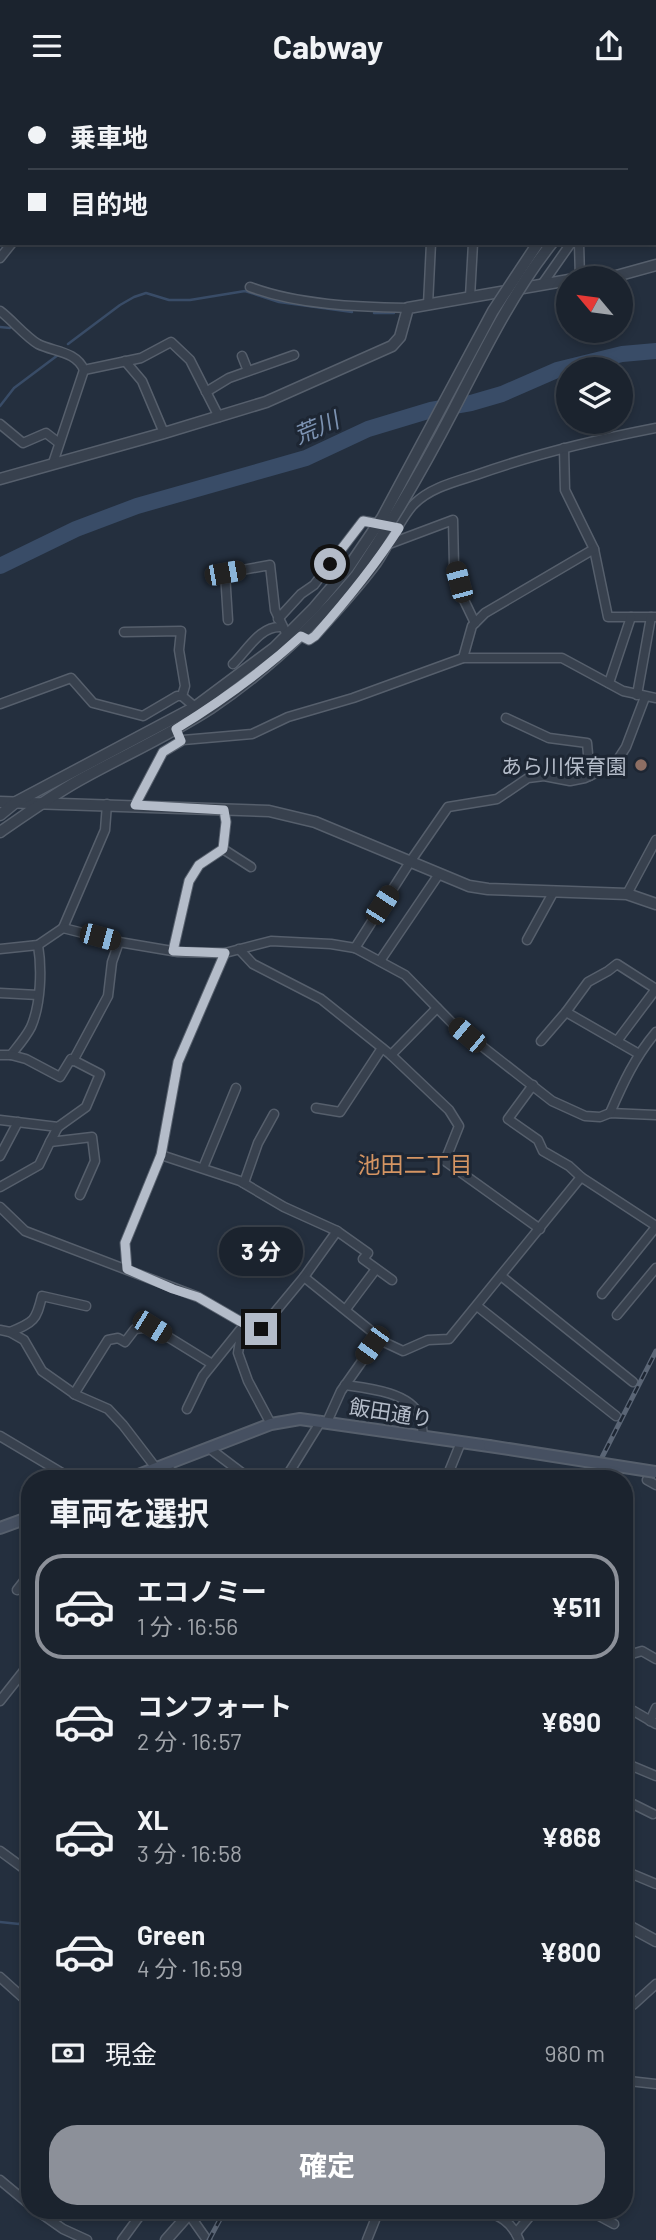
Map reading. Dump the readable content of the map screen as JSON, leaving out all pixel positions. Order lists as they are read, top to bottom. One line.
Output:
{"streets":{"main road":["飯田通り"]},"districts":["池田二丁目"],"water":["荒川"],"places":["あら川保育園"],"north":"top left","page":{"header":"Cabway","banner":["乗車地","目的地"],"bubble":"3 分","heading":"車両を選択","list":[{"name":"エコノミー","note":"1 分 · 16:56","value":"¥511"},{"name":"コンフォート","note":"2 分 · 16:57","value":"¥690"},{"name":"XL","note":"3 分 · 16:58","value":"¥868"},{"name":"Green","note":"4 分 · 16:59","value":"¥800"}],"pay":["現金","980 m"],"buttons":"確定"}}
